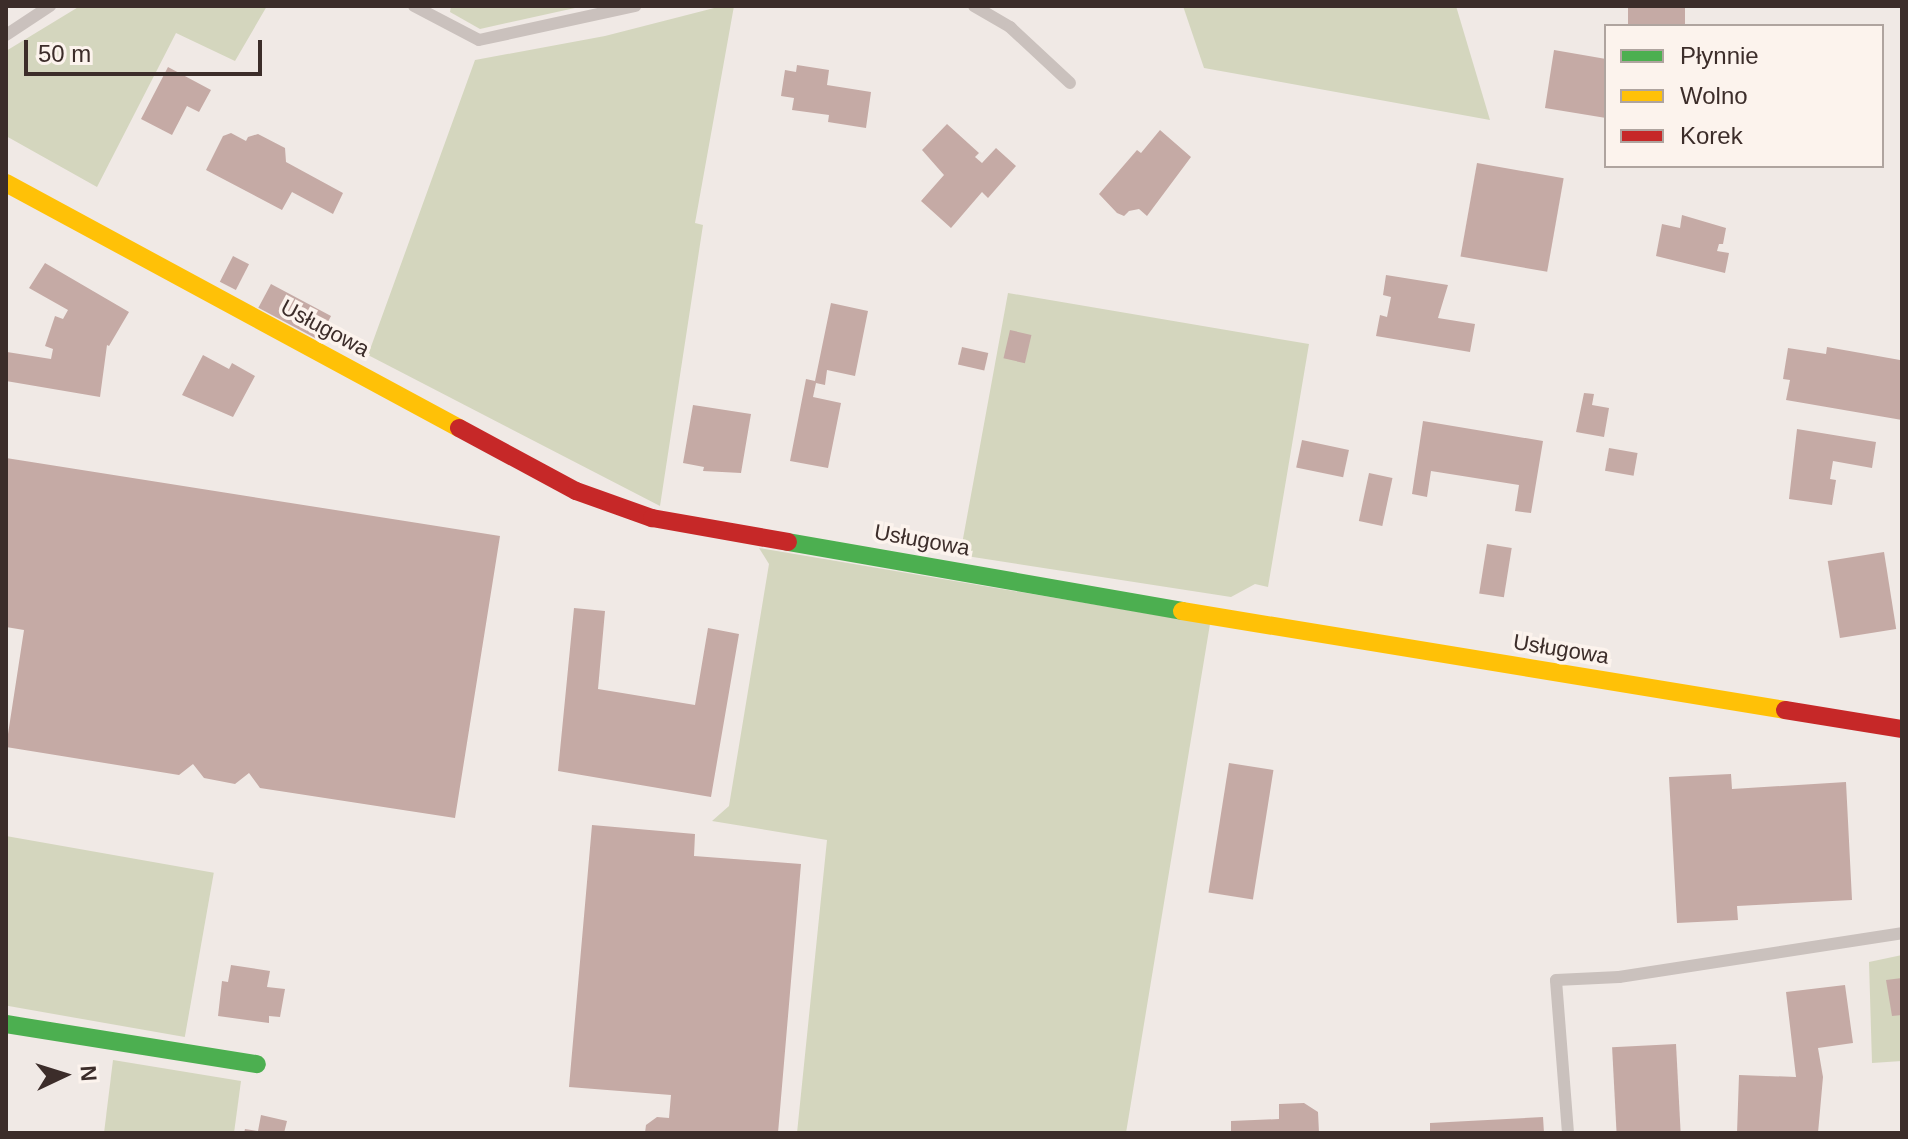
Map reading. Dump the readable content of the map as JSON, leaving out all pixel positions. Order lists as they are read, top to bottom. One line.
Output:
{"streets":{"street":["Usługowa"]},"legend":["Płynnie","Wolno","Korek"],"scale_bar":"50 m","north":"right"}
